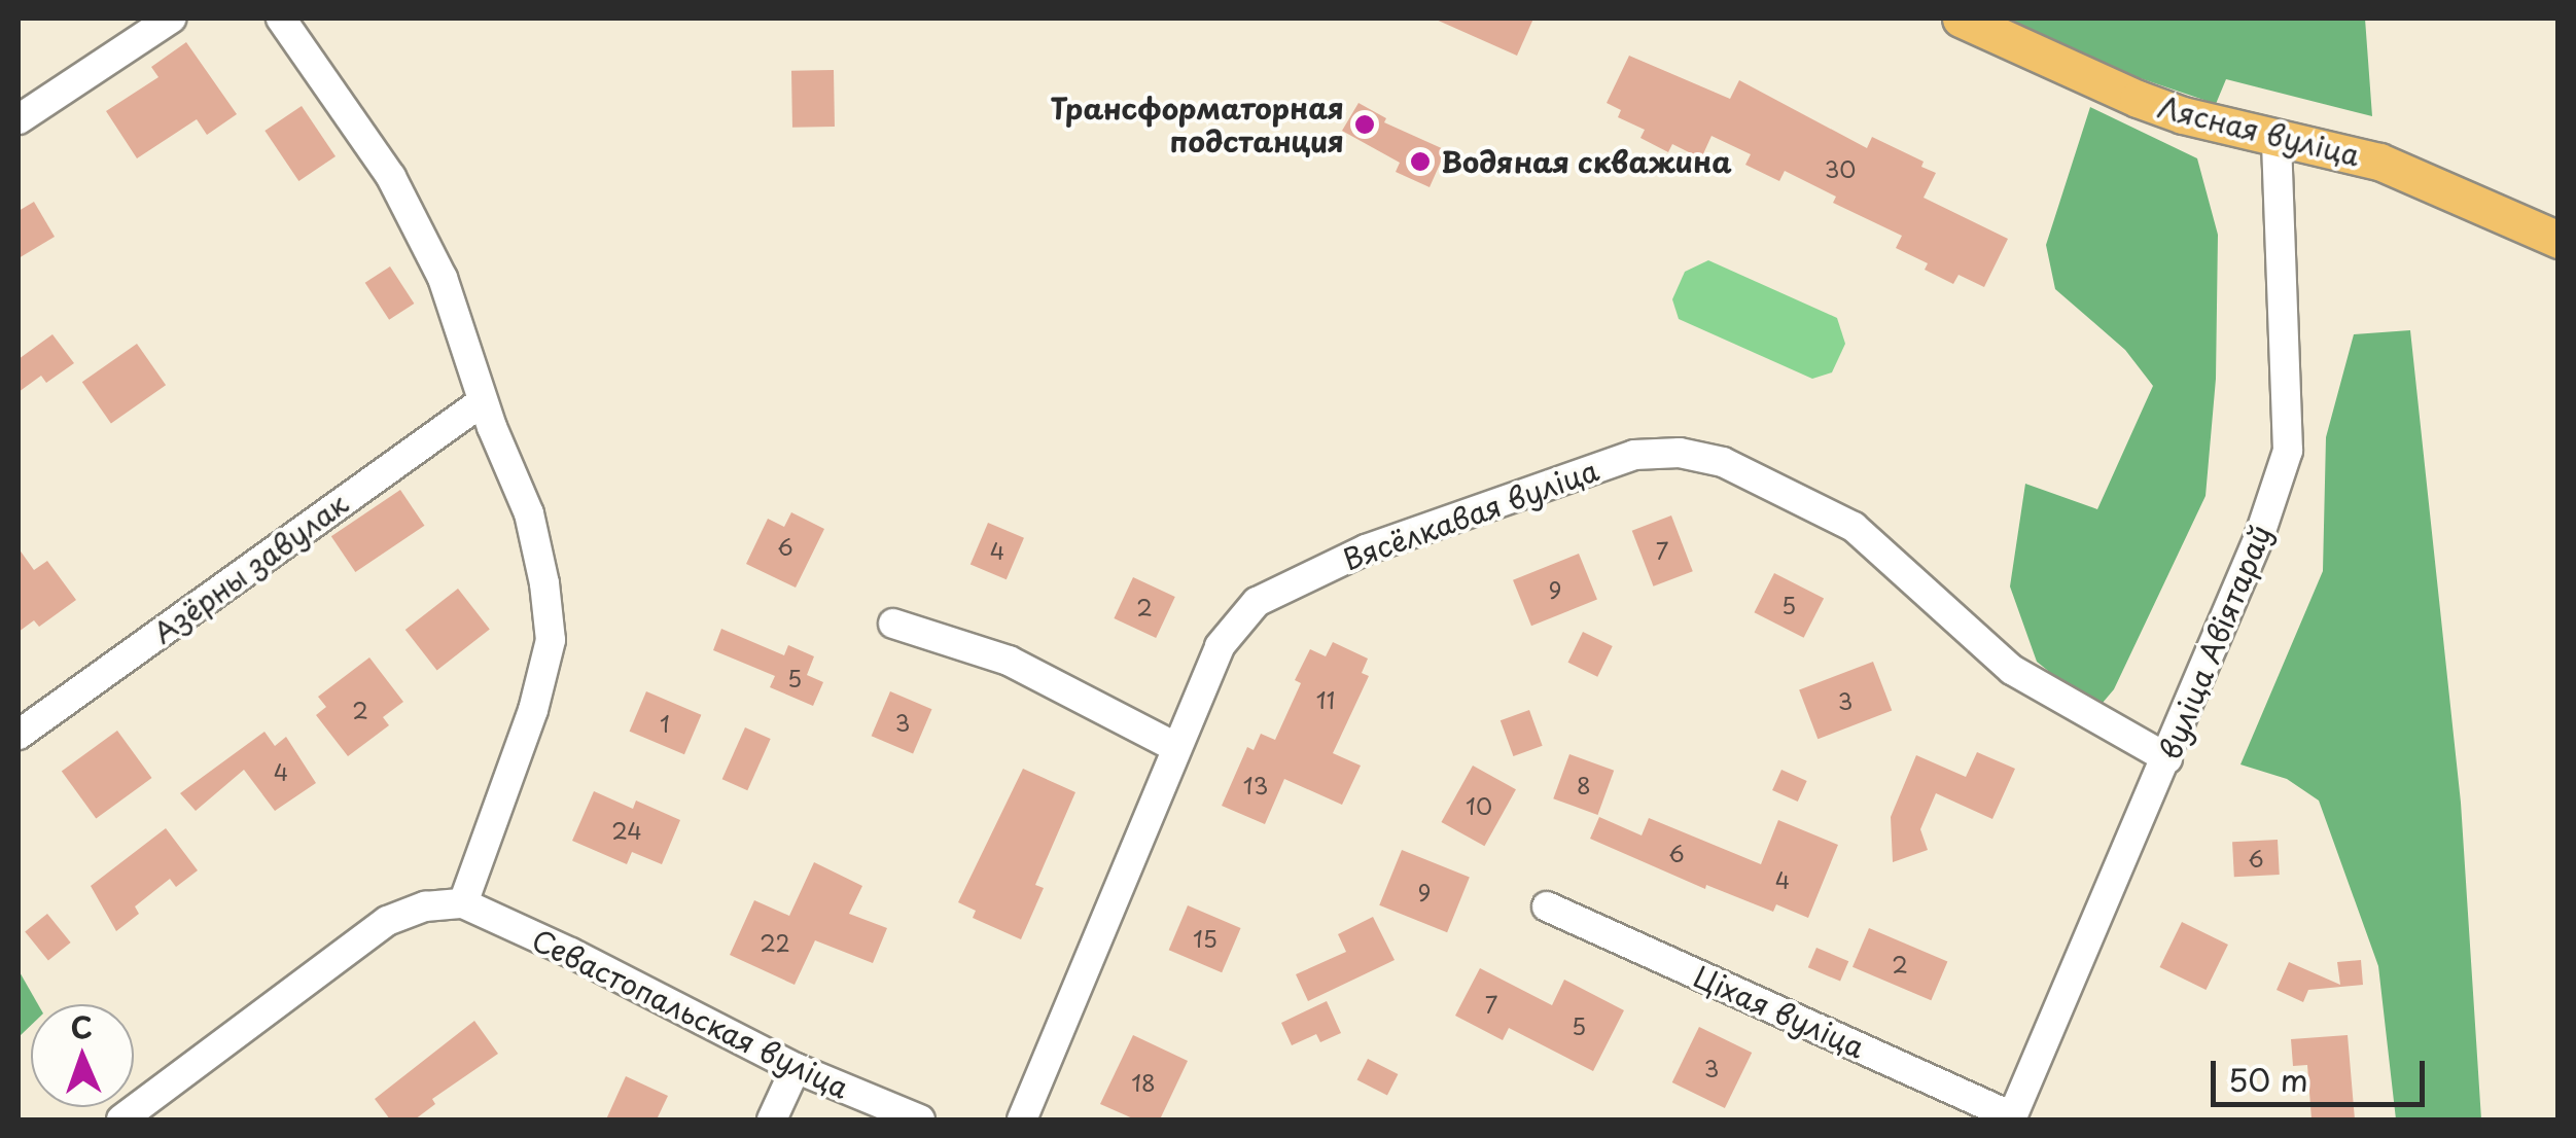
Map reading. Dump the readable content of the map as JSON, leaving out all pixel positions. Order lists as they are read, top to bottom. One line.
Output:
{"streets":{"main road":["Лясная вуліца"],"street":["Вясёлкавая вуліца","Азёрны завулак","вуліца Авіятараў","Ціхая вуліца","Севастопальская вуліца"]},"crossings":[["Лясная вуліца","вуліца Авіятараў"],["Вясёлкавая вуліца","вуліца Авіятараў"],["вуліца Авіятараў","Ціхая вуліца"]],"places":["Трансформаторная подстанция","Водяная скважина"],"house_numbers":["30","6","4","7","9","5","2","5","11","3","2","3","1","4","13","8","10","24","6","6","4","9","15","22","2","7","5","3","18"],"scale_bar":"50 m","north":"top"}
